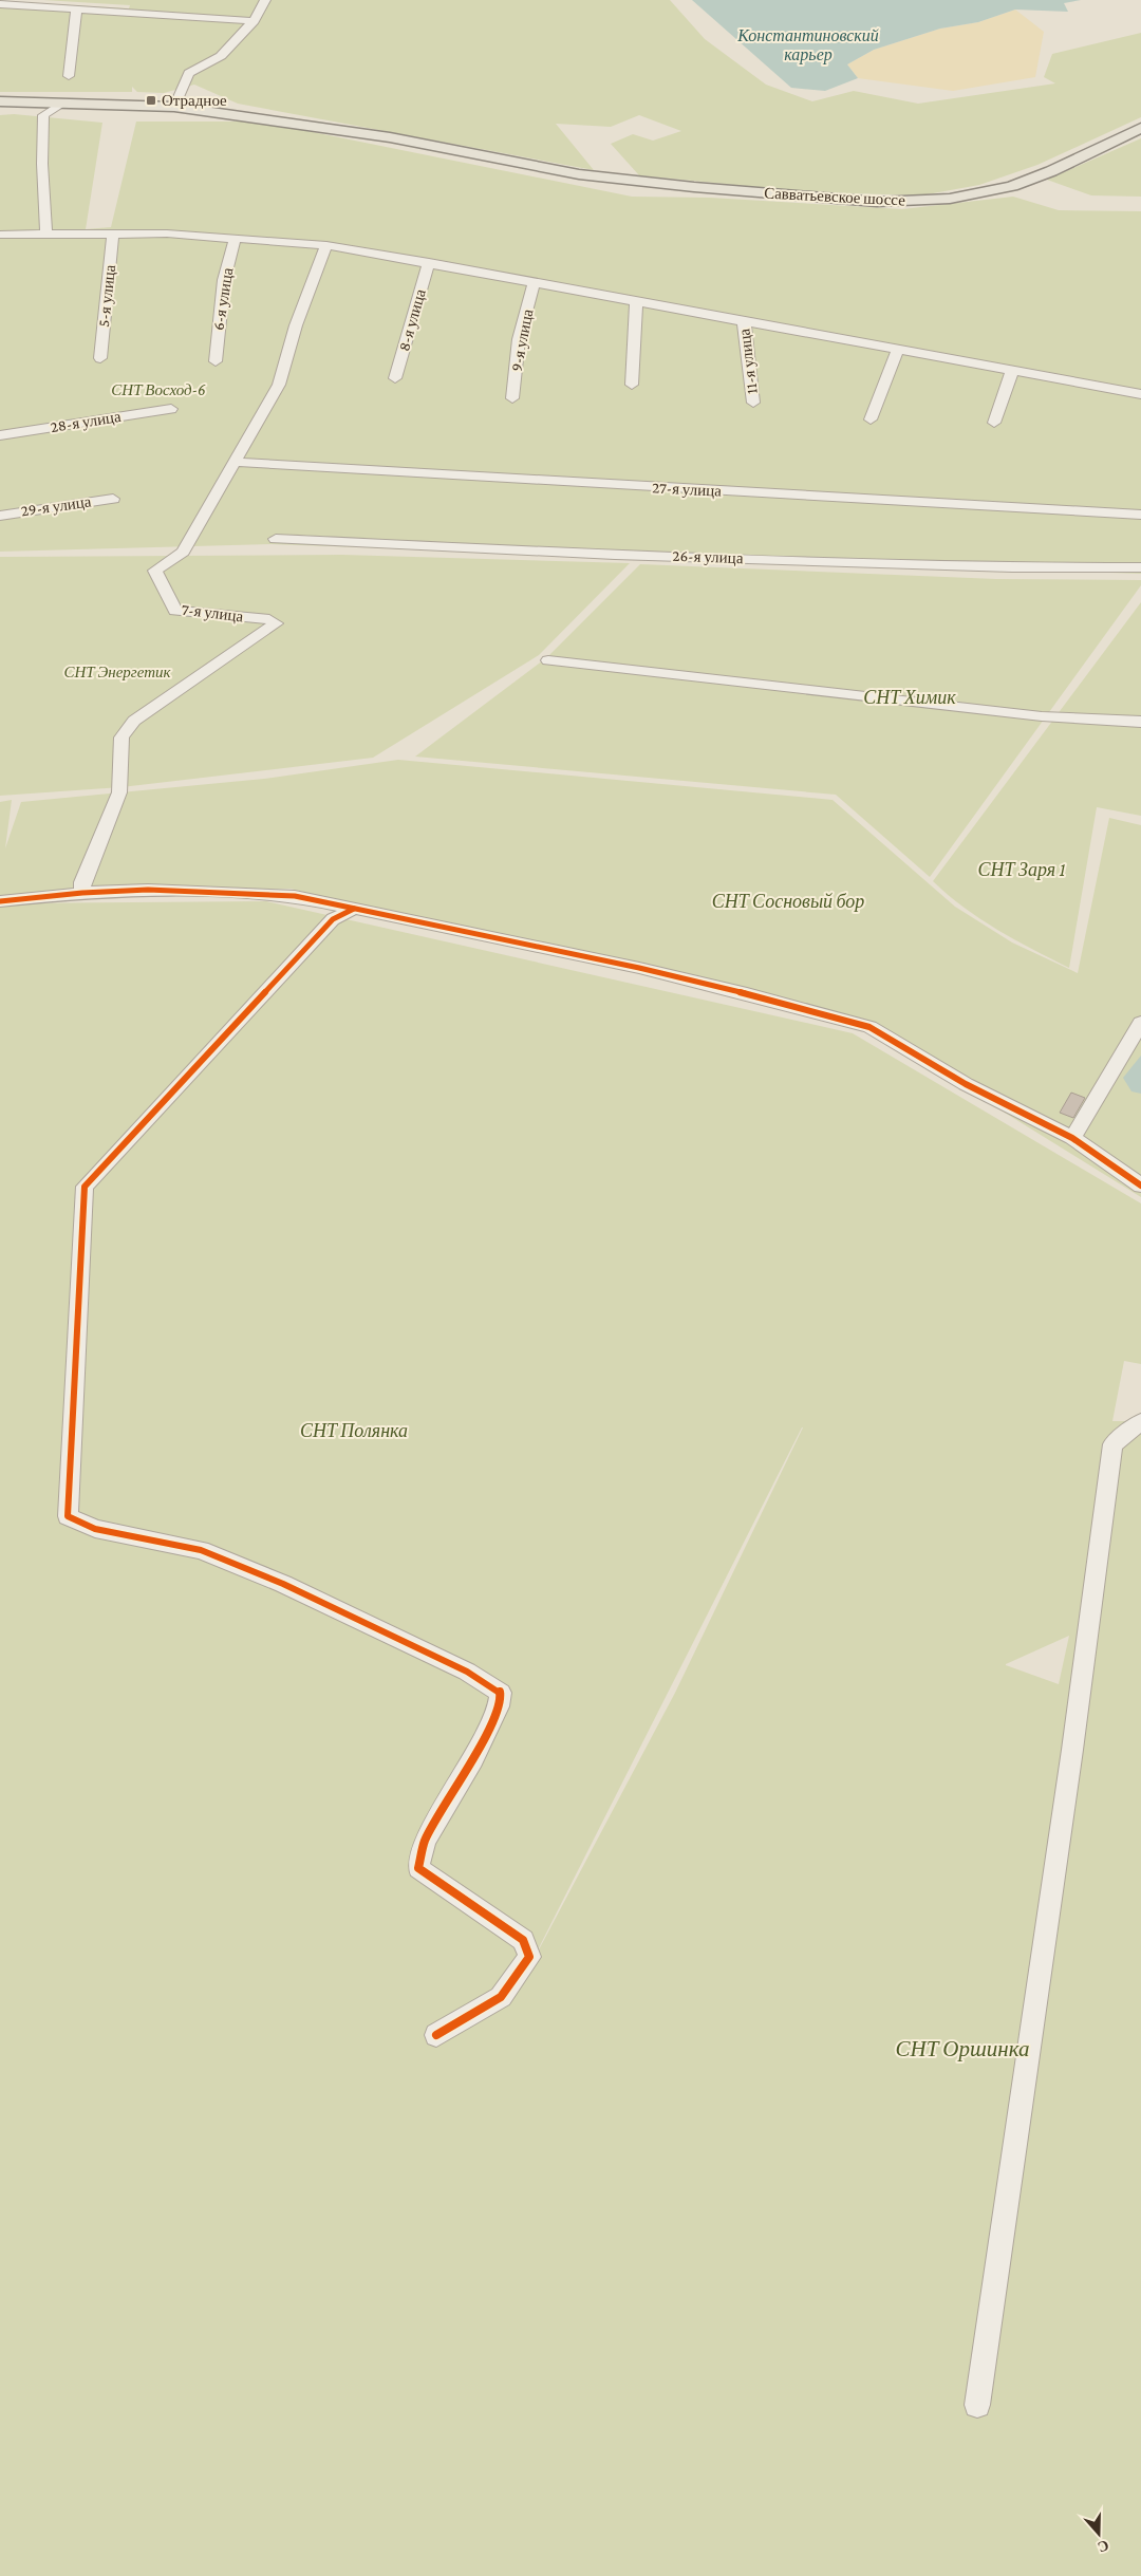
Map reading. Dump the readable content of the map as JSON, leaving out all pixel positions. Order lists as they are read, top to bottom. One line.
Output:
{"streets":{"main road":["Савватьевское шоссе"],"street":["5-я улица","6-я улица","8-я улица","9-я улица","11-я улица","28-я улица","27-я улица","29-я улица","26-я улица","7-я улица"]},"crossings":[["27-я улица","7-я улица"]],"water":["Константиновский карьер"],"parks":["СНТ Восход-6","СНТ Энергетик","СНТ Химик","СНТ Заря 1","СНТ Сосновый бор","СНТ Полянка","СНТ Оршинка"],"places":{"transit":["Отрадное"]},"north":"bottom"}
